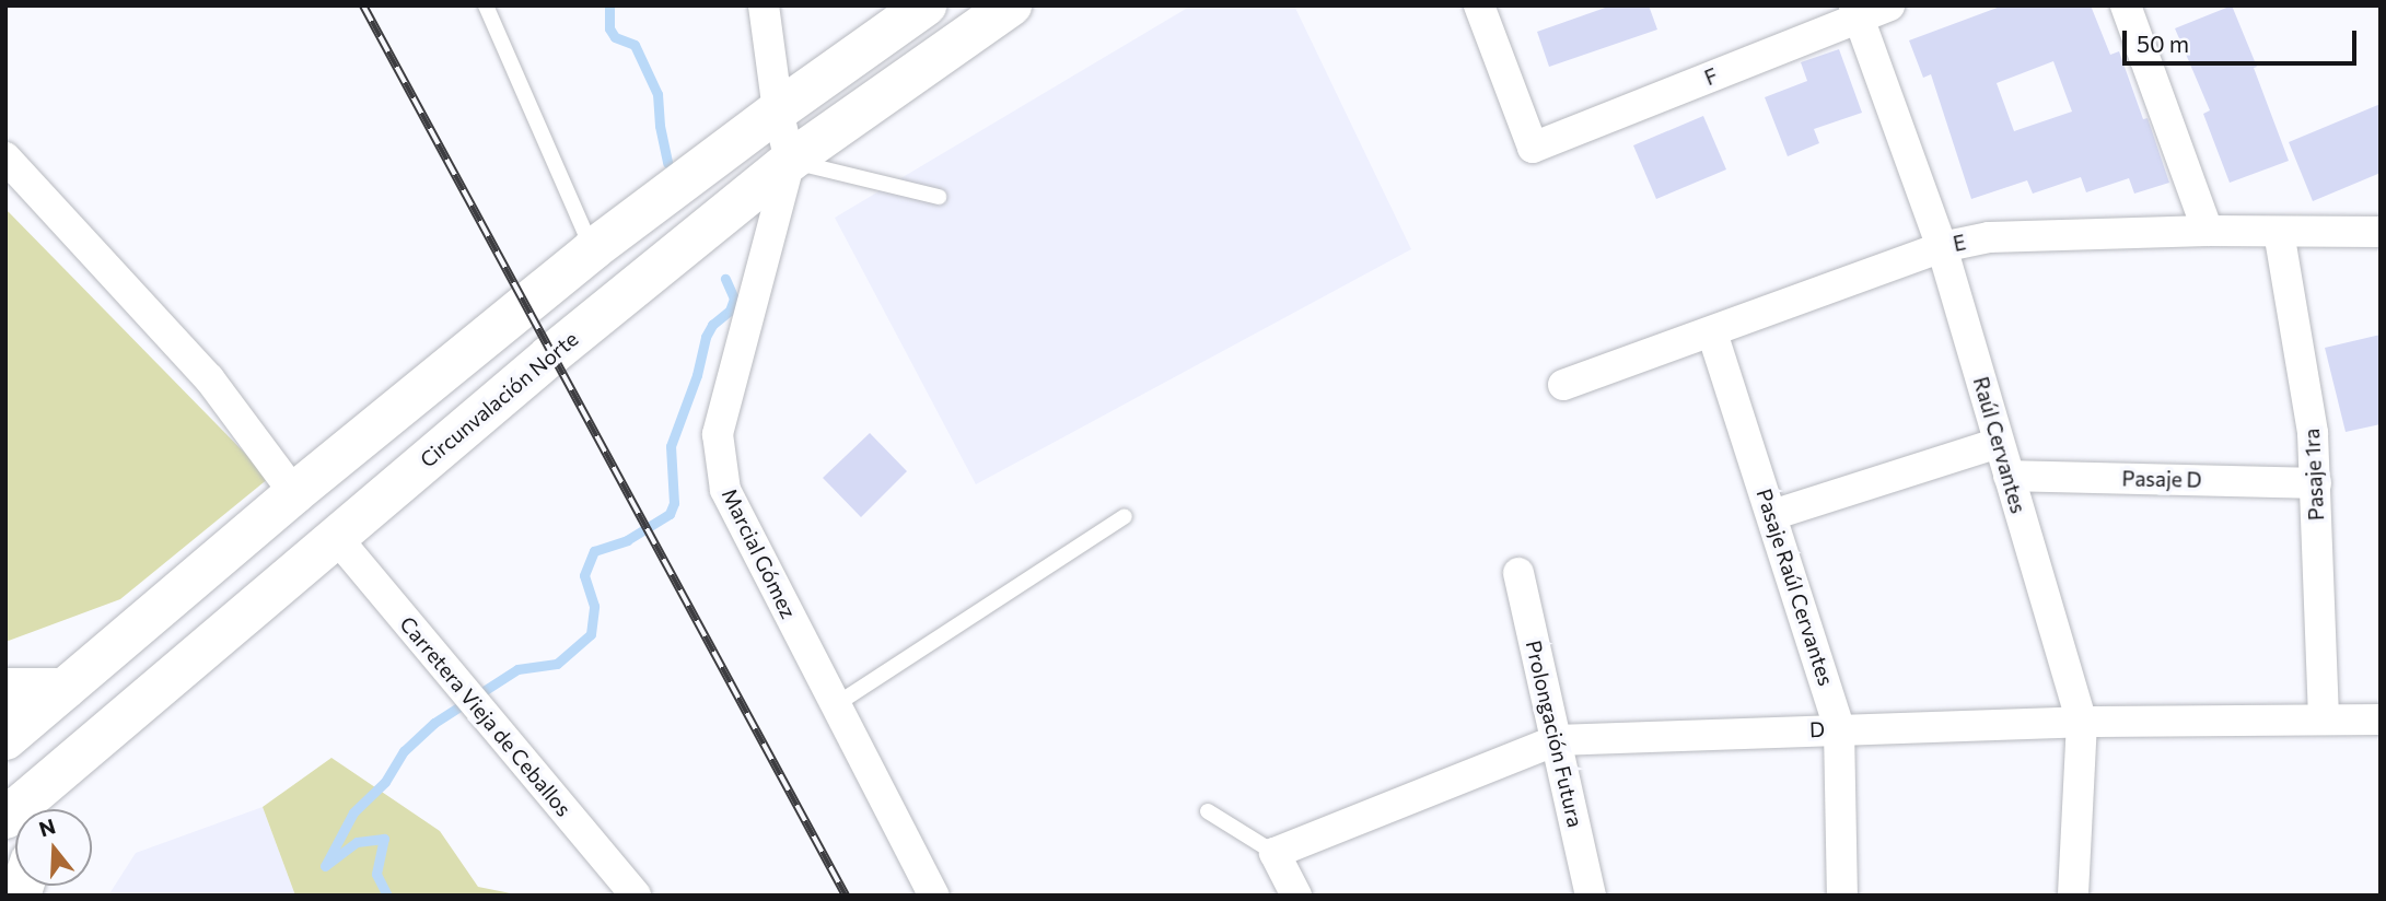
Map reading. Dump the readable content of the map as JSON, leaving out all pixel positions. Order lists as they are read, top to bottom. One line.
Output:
{"streets":{"highway":["Circunvalación Norte"],"street":["F","E","Raúl Cervantes","Pasaje 1ra","Pasaje D","Marcial Gómez","Pasaje Raúl Cervantes","Carretera Vieja de Ceballos","D","Prolongación Futura"]},"crossings":[["F","Raúl Cervantes"],["E","Raúl Cervantes"],["E","Pasaje 1ra"],["E","Pasaje Raúl Cervantes"],["Circunvalación Norte","Marcial Gómez"],["Circunvalación Norte","Carretera Vieja de Ceballos"],["Raúl Cervantes","Pasaje D"],["Raúl Cervantes","D"],["Pasaje 1ra","Pasaje D"],["Pasaje 1ra","D"],["Pasaje Raúl Cervantes","D"],["D","Prolongación Futura"]],"scale_bar":"50 m","north":"top"}
